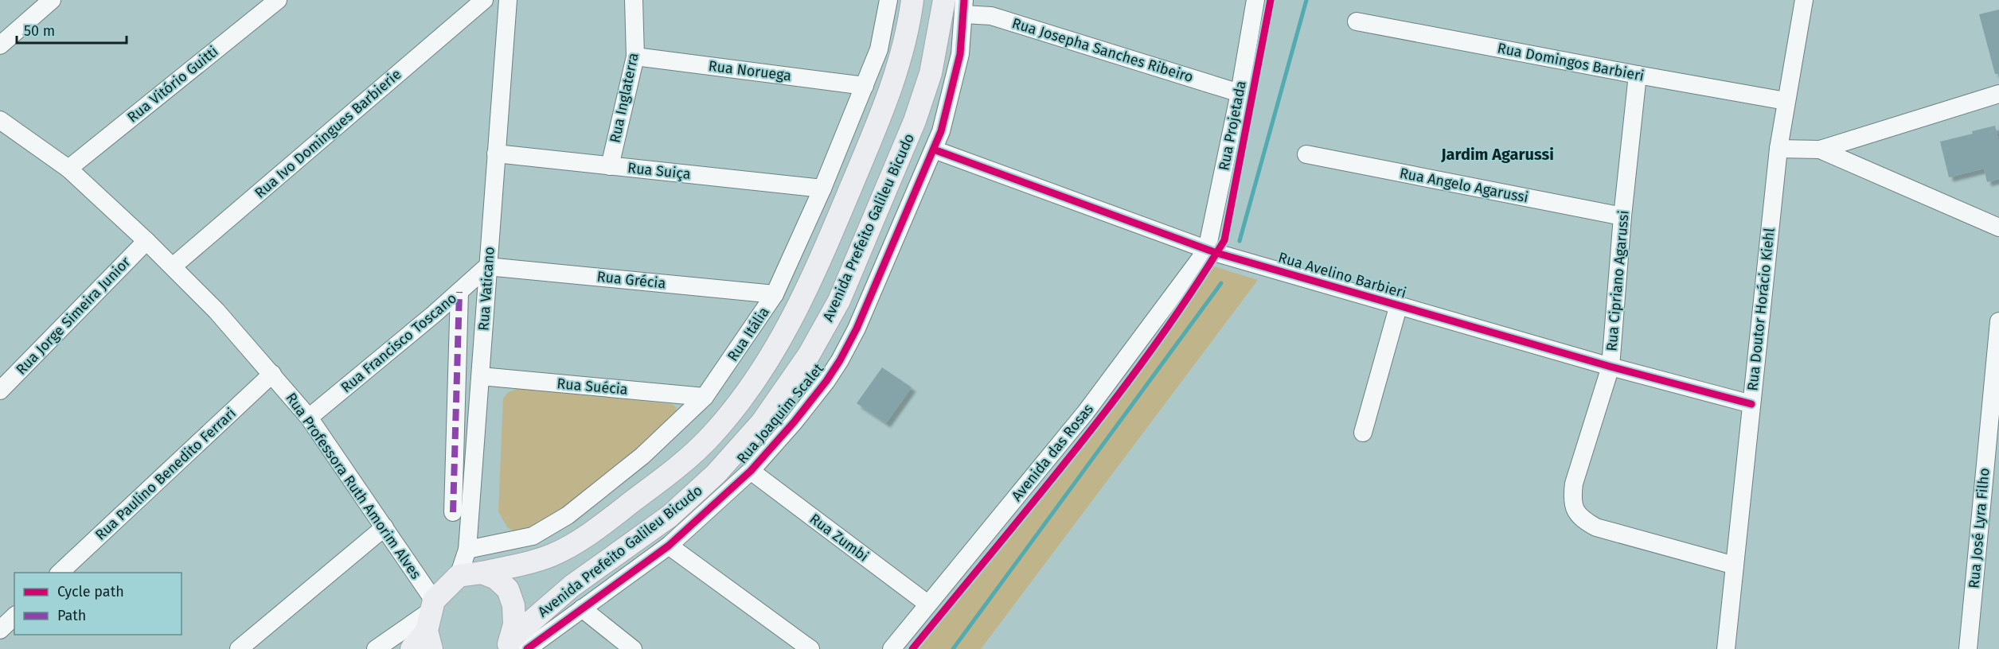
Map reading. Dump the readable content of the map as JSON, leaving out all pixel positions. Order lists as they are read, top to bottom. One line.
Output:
{"streets":{"main road":["Avenida Prefeito Galileu Bicudo"],"street":["Rua Josepha Sanches Ribeiro","Rua Domingos Barbieri","Rua Noruega","Rua Vitório Guitti","Rua Inglaterra","Rua Projetada","Rua Ivo Domingues Barbierie","Rua Suiça","Rua Angelo Agarussi","Rua Avelino Barbieri","Rua Grécia","Rua Cipriano Agarussi","Rua Vaticano","Rua Doutor Horácio Kiehl","Rua Jorge Simeira Junior","Rua Itália","Rua Francisco Toscano","Rua Suécia","Rua Joaquim Scalet","Avenida das Rosas","Rua Paulino Benedito Ferrari","Rua Professora Ruth Amorim Alves","Rua José Lyra Filho","Rua Zumbi"]},"crossings":[["Rua Josepha Sanches Ribeiro","Rua Projetada"],["Rua Josepha Sanches Ribeiro","Rua Joaquim Scalet"],["Rua Domingos Barbieri","Rua Cipriano Agarussi"],["Rua Domingos Barbieri","Rua Doutor Horácio Kiehl"],["Rua Noruega","Rua Inglaterra"],["Rua Noruega","Rua Itália"],["Rua Vitório Guitti","Rua Professora Ruth Amorim Alves"],["Rua Inglaterra","Rua Suiça"],["Rua Projetada","Rua Avelino Barbieri"],["Rua Projetada","Avenida das Rosas"],["Rua Ivo Domingues Barbierie","Rua Professora Ruth Amorim Alves"],["Rua Suiça","Rua Vaticano"],["Rua Suiça","Rua Itália"],["Rua Angelo Agarussi","Rua Cipriano Agarussi"],["Avenida Prefeito Galileu Bicudo","Rua Joaquim Scalet"],["Rua Avelino Barbieri","Rua Cipriano Agarussi"],["Rua Avelino Barbieri","Rua Doutor Horácio Kiehl"],["Rua Avelino Barbieri","Rua Joaquim Scalet"],["Rua Avelino Barbieri","Avenida das Rosas"],["Rua Grécia","Rua Vaticano"],["Rua Grécia","Rua Itália"],["Rua Grécia","Rua Francisco Toscano"],["Rua Cipriano Agarussi","Rua Doutor Horácio Kiehl"],["Rua Vaticano","Rua Itália"],["Rua Vaticano","Rua Francisco Toscano"],["Rua Vaticano","Rua Suécia"],["Rua Jorge Simeira Junior","Rua Professora Ruth Amorim Alves"],["Rua Itália","Rua Suécia"],["Rua Francisco Toscano","Rua Professora Ruth Amorim Alves"],["Rua Joaquim Scalet","Rua Zumbi"],["Avenida das Rosas","Rua Zumbi"],["Rua Paulino Benedito Ferrari","Rua Professora Ruth Amorim Alves"]],"districts":["Jardim Agarussi"],"legend":["Cycle path","Path"],"scale_bar":"50 m"}
